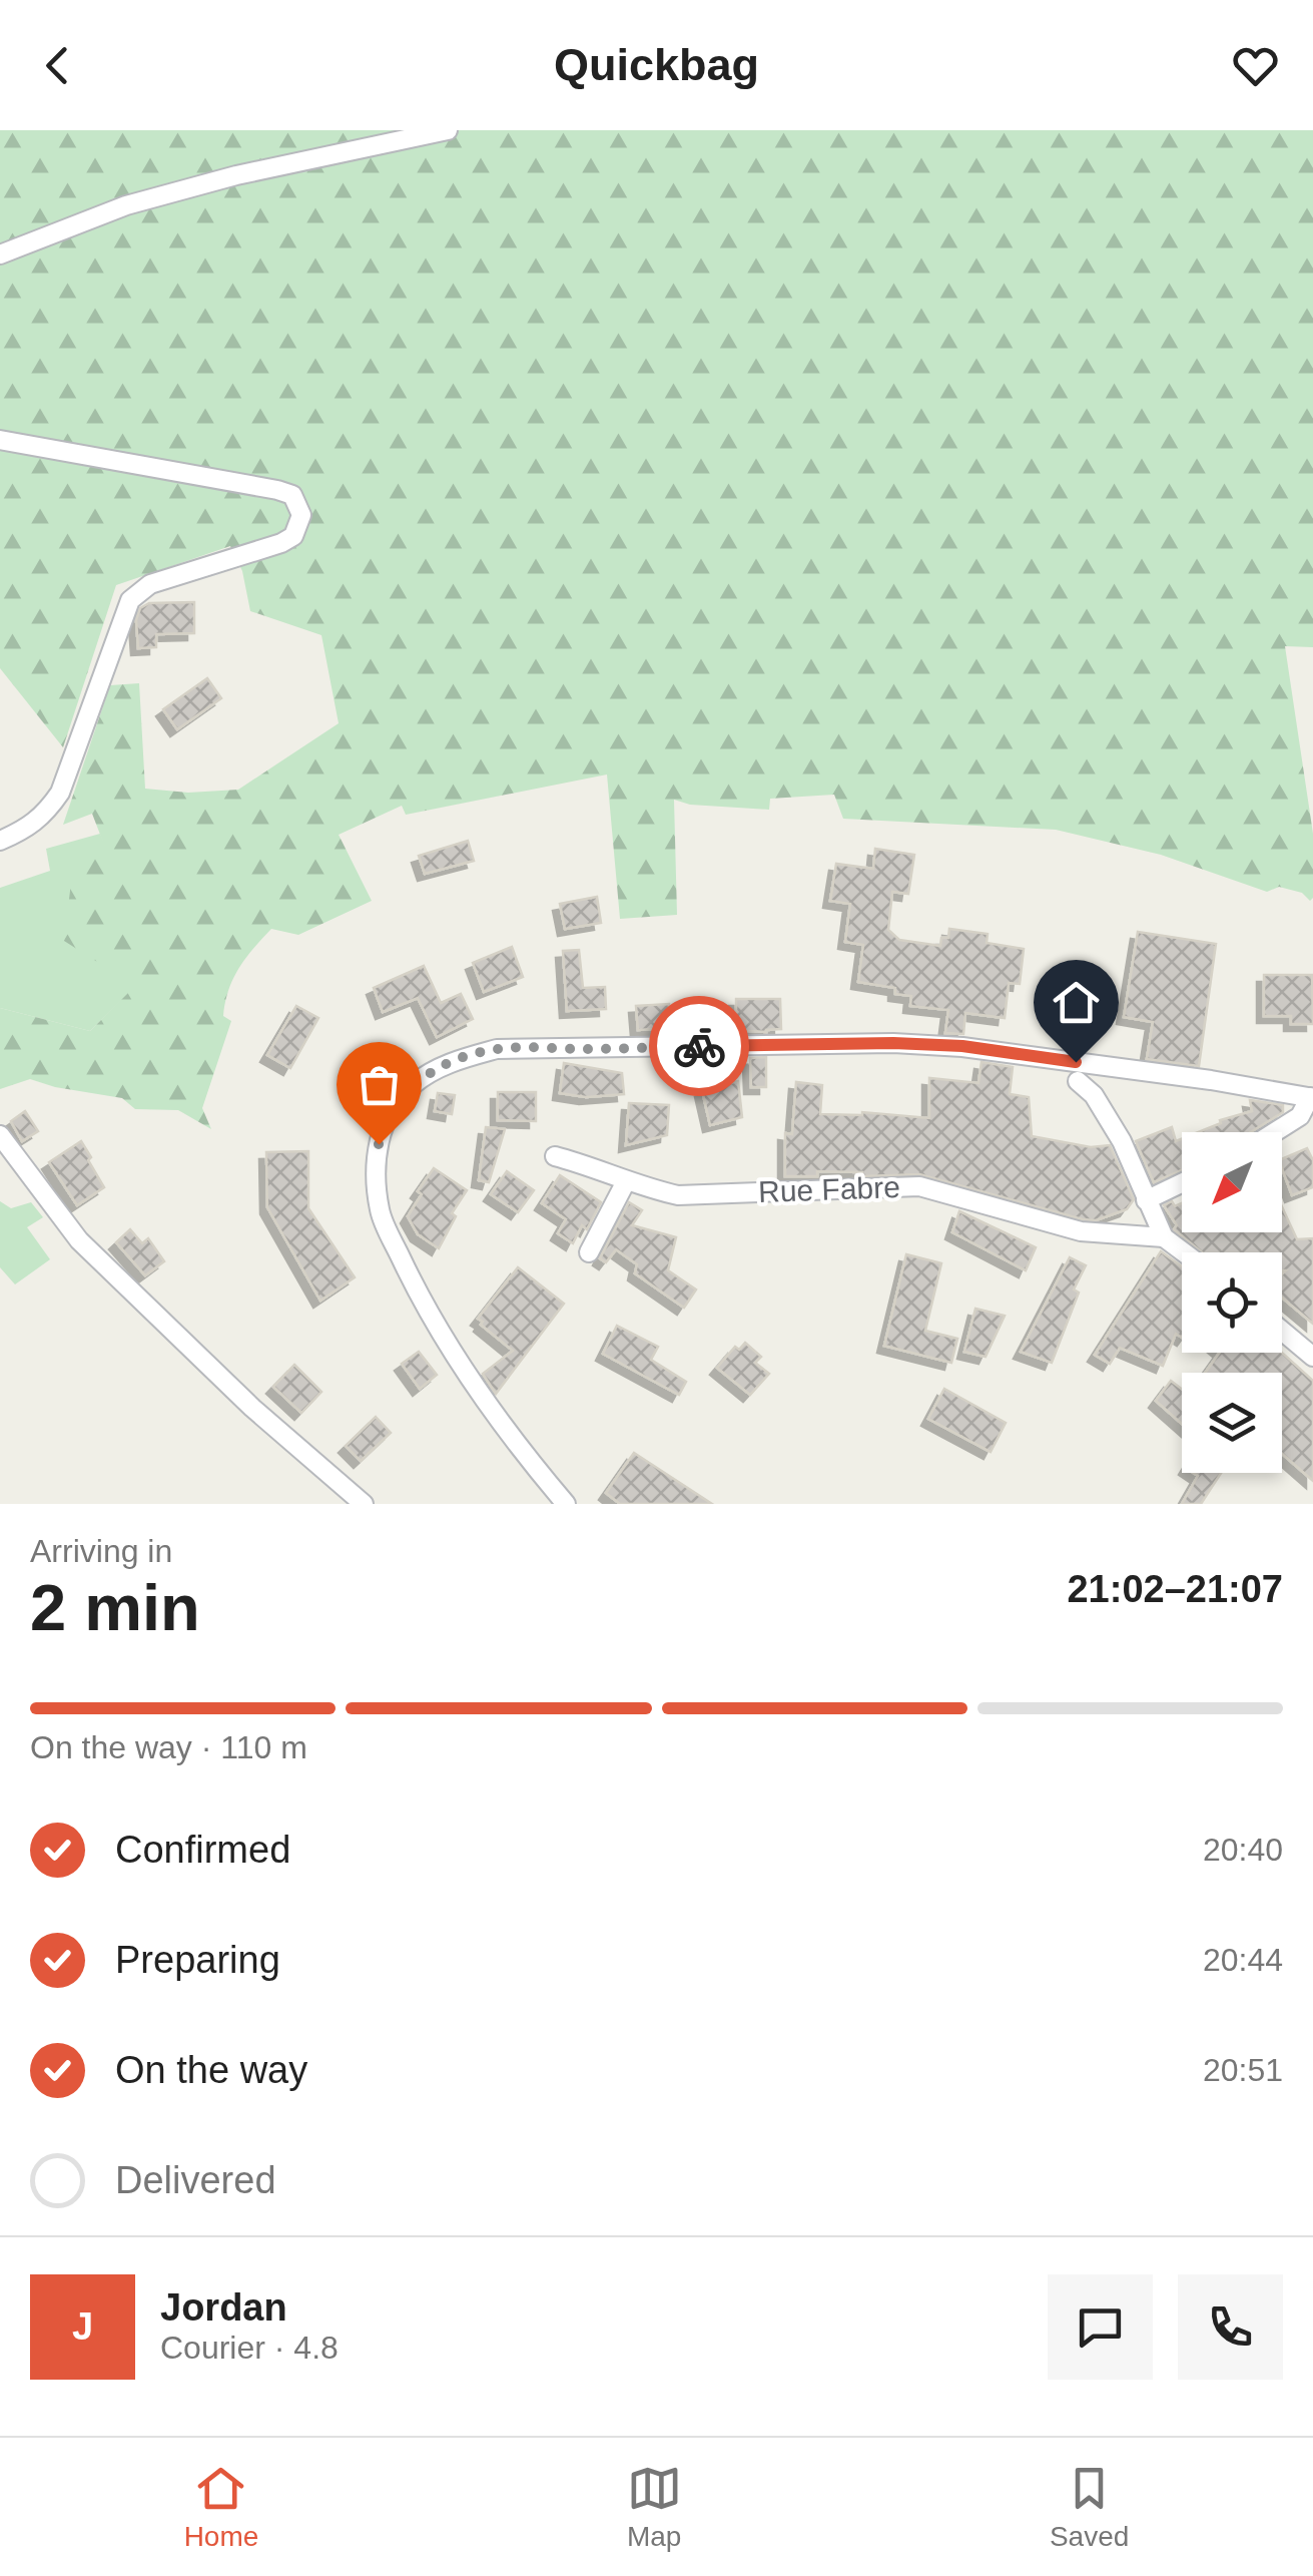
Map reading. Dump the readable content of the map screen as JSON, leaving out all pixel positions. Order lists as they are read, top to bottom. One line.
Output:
{"streets":{"street":["Rue Fabre"]},"north":"bottom left","page":{"header":"Quickbag","heading":["2 min","Arriving in","21:02–21:07"],"panel":["Jordan","Courier · 4.8"],"bar":"On the way · 110 m","list":[["Confirmed","20:40"],["Preparing","20:44"],["On the way","20:51"],"Delivered"],"round":"J","tabs":["Home","Map","Saved"]}}
